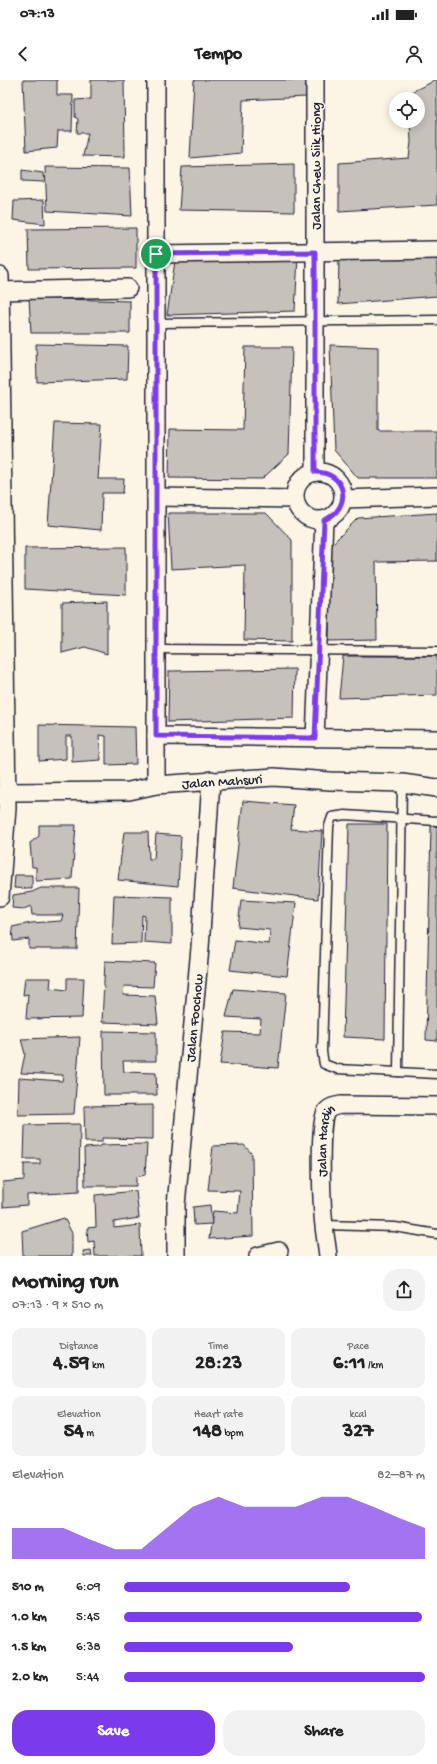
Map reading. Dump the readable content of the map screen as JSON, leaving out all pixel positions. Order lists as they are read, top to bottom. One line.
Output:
{"streets":{"street":["Jalan Chew Siik Hiong","Jalan Mahsuri","Jalan Foochow","Jalan Hardin"]},"crossings":[["Jalan Mahsuri","Jalan Foochow"]],"page":{"status":"07:13","header":"Tempo","heading":["Morning run","07:13 · 9 × 510 m"],"stats":[["Distance","4.59 km"],["Time","28:23"],["Pace","6:11 /km"],["Elevation","54 m"],["Heart rate","148 bpm"],["kcal","327"]],"chart":["Elevation","82–87 m"],"list":[{"name":"510 m","note":"6:09"},{"name":"1.0 km","note":"5:45"},{"name":"1.5 km","note":"6:38"},{"name":"2.0 km","note":"5:44"}],"buttons":["Save","Share"]}}
